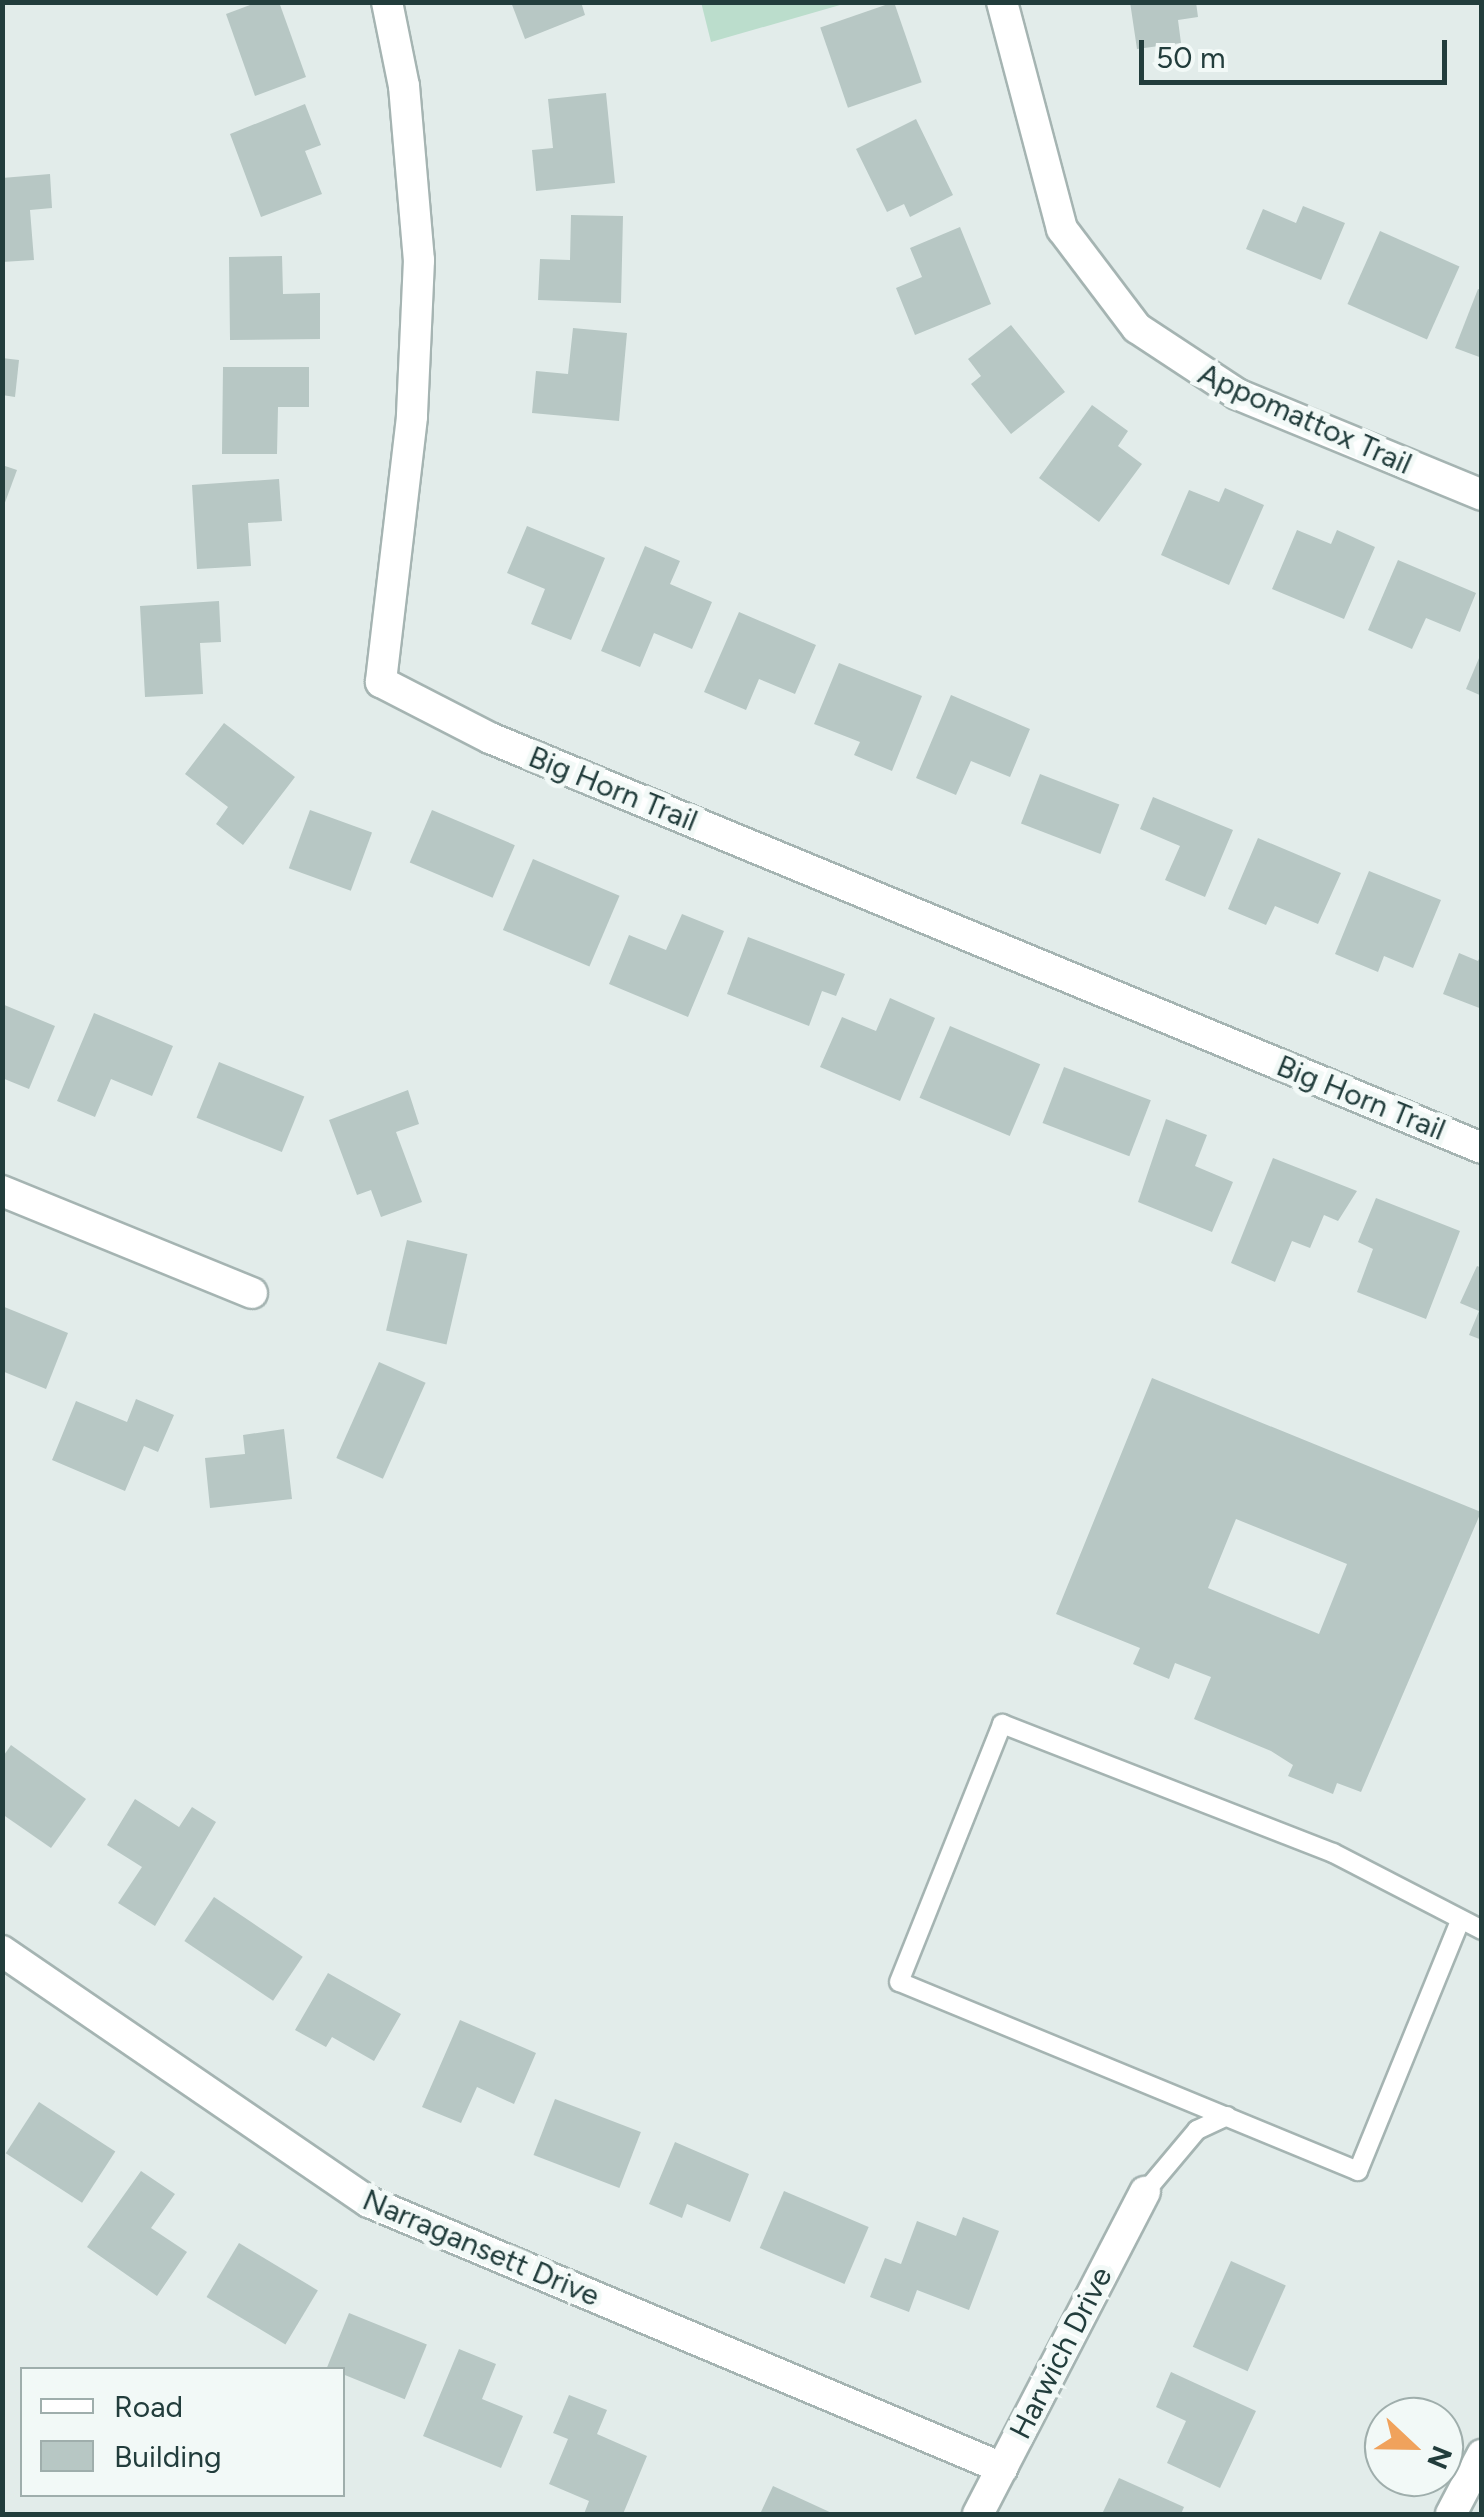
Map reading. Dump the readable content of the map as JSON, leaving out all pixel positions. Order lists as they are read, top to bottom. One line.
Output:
{"streets":{"street":["Appomattox Trail","Big Horn Trail","Narragansett Drive","Harwich Drive"]},"crossings":[["Narragansett Drive","Harwich Drive"]],"legend":["Road","Building"],"scale_bar":"50 m","north":"right"}
